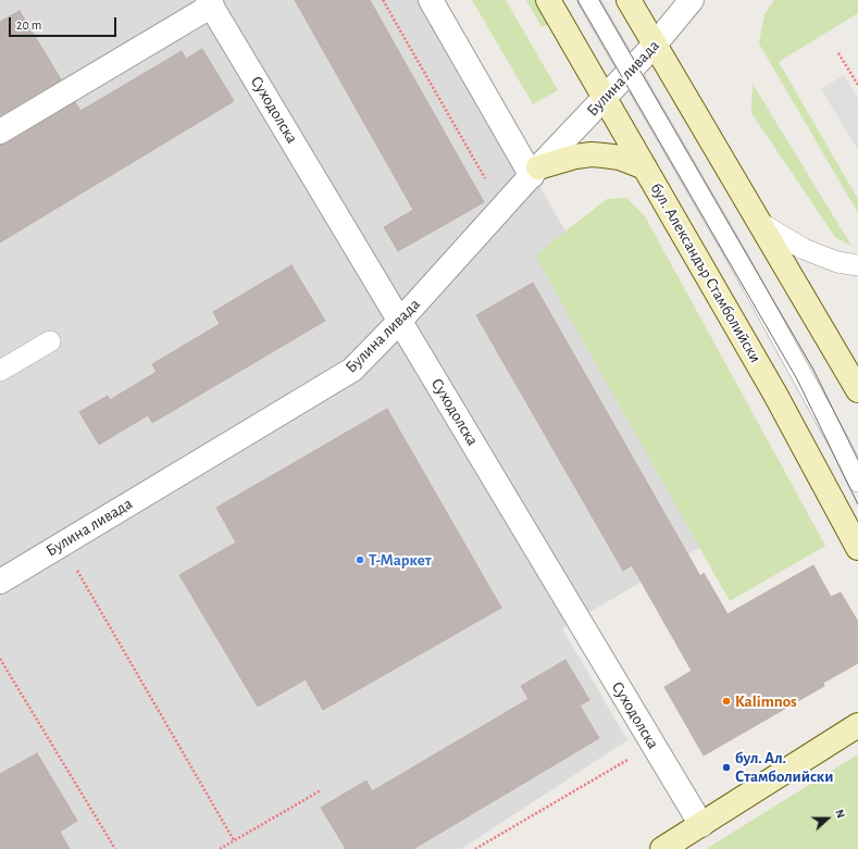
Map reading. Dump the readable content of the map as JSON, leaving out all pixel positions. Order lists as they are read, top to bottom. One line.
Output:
{"streets":{"street":["Булина ливада","Суходолска","бул. Александър Стамболийски"]},"crossings":[["Булина ливада","Суходолска"],["Булина ливада","бул. Александър Стамболийски"]],"places":["Т-Маркет","Kalimnos","бул. Ал. Стамболийски"],"scale_bar":"20 m","north":"right"}
